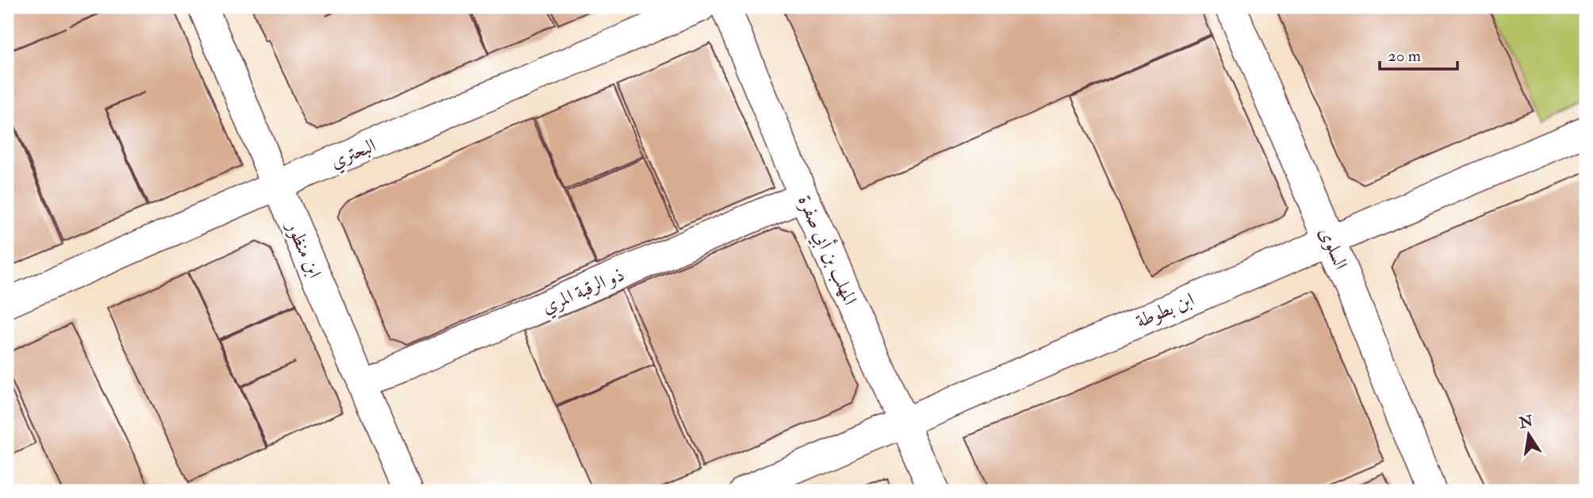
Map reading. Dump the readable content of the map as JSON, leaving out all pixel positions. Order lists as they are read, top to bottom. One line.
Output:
{"streets":{"street":["البحتري","السلوى","ابن منظور","المهلب بن أبي صفرة","ذو الرقبة المري","ابن بطوطة"]},"crossings":[["البحتري","ابن منظور"],["السلوى","ابن بطوطة"],["ابن منظور","ذو الرقبة المري"],["المهلب بن أبي صفرة","ذو الرقبة المري"],["المهلب بن أبي صفرة","ابن بطوطة"]],"scale_bar":"20 m","north":"top"}
